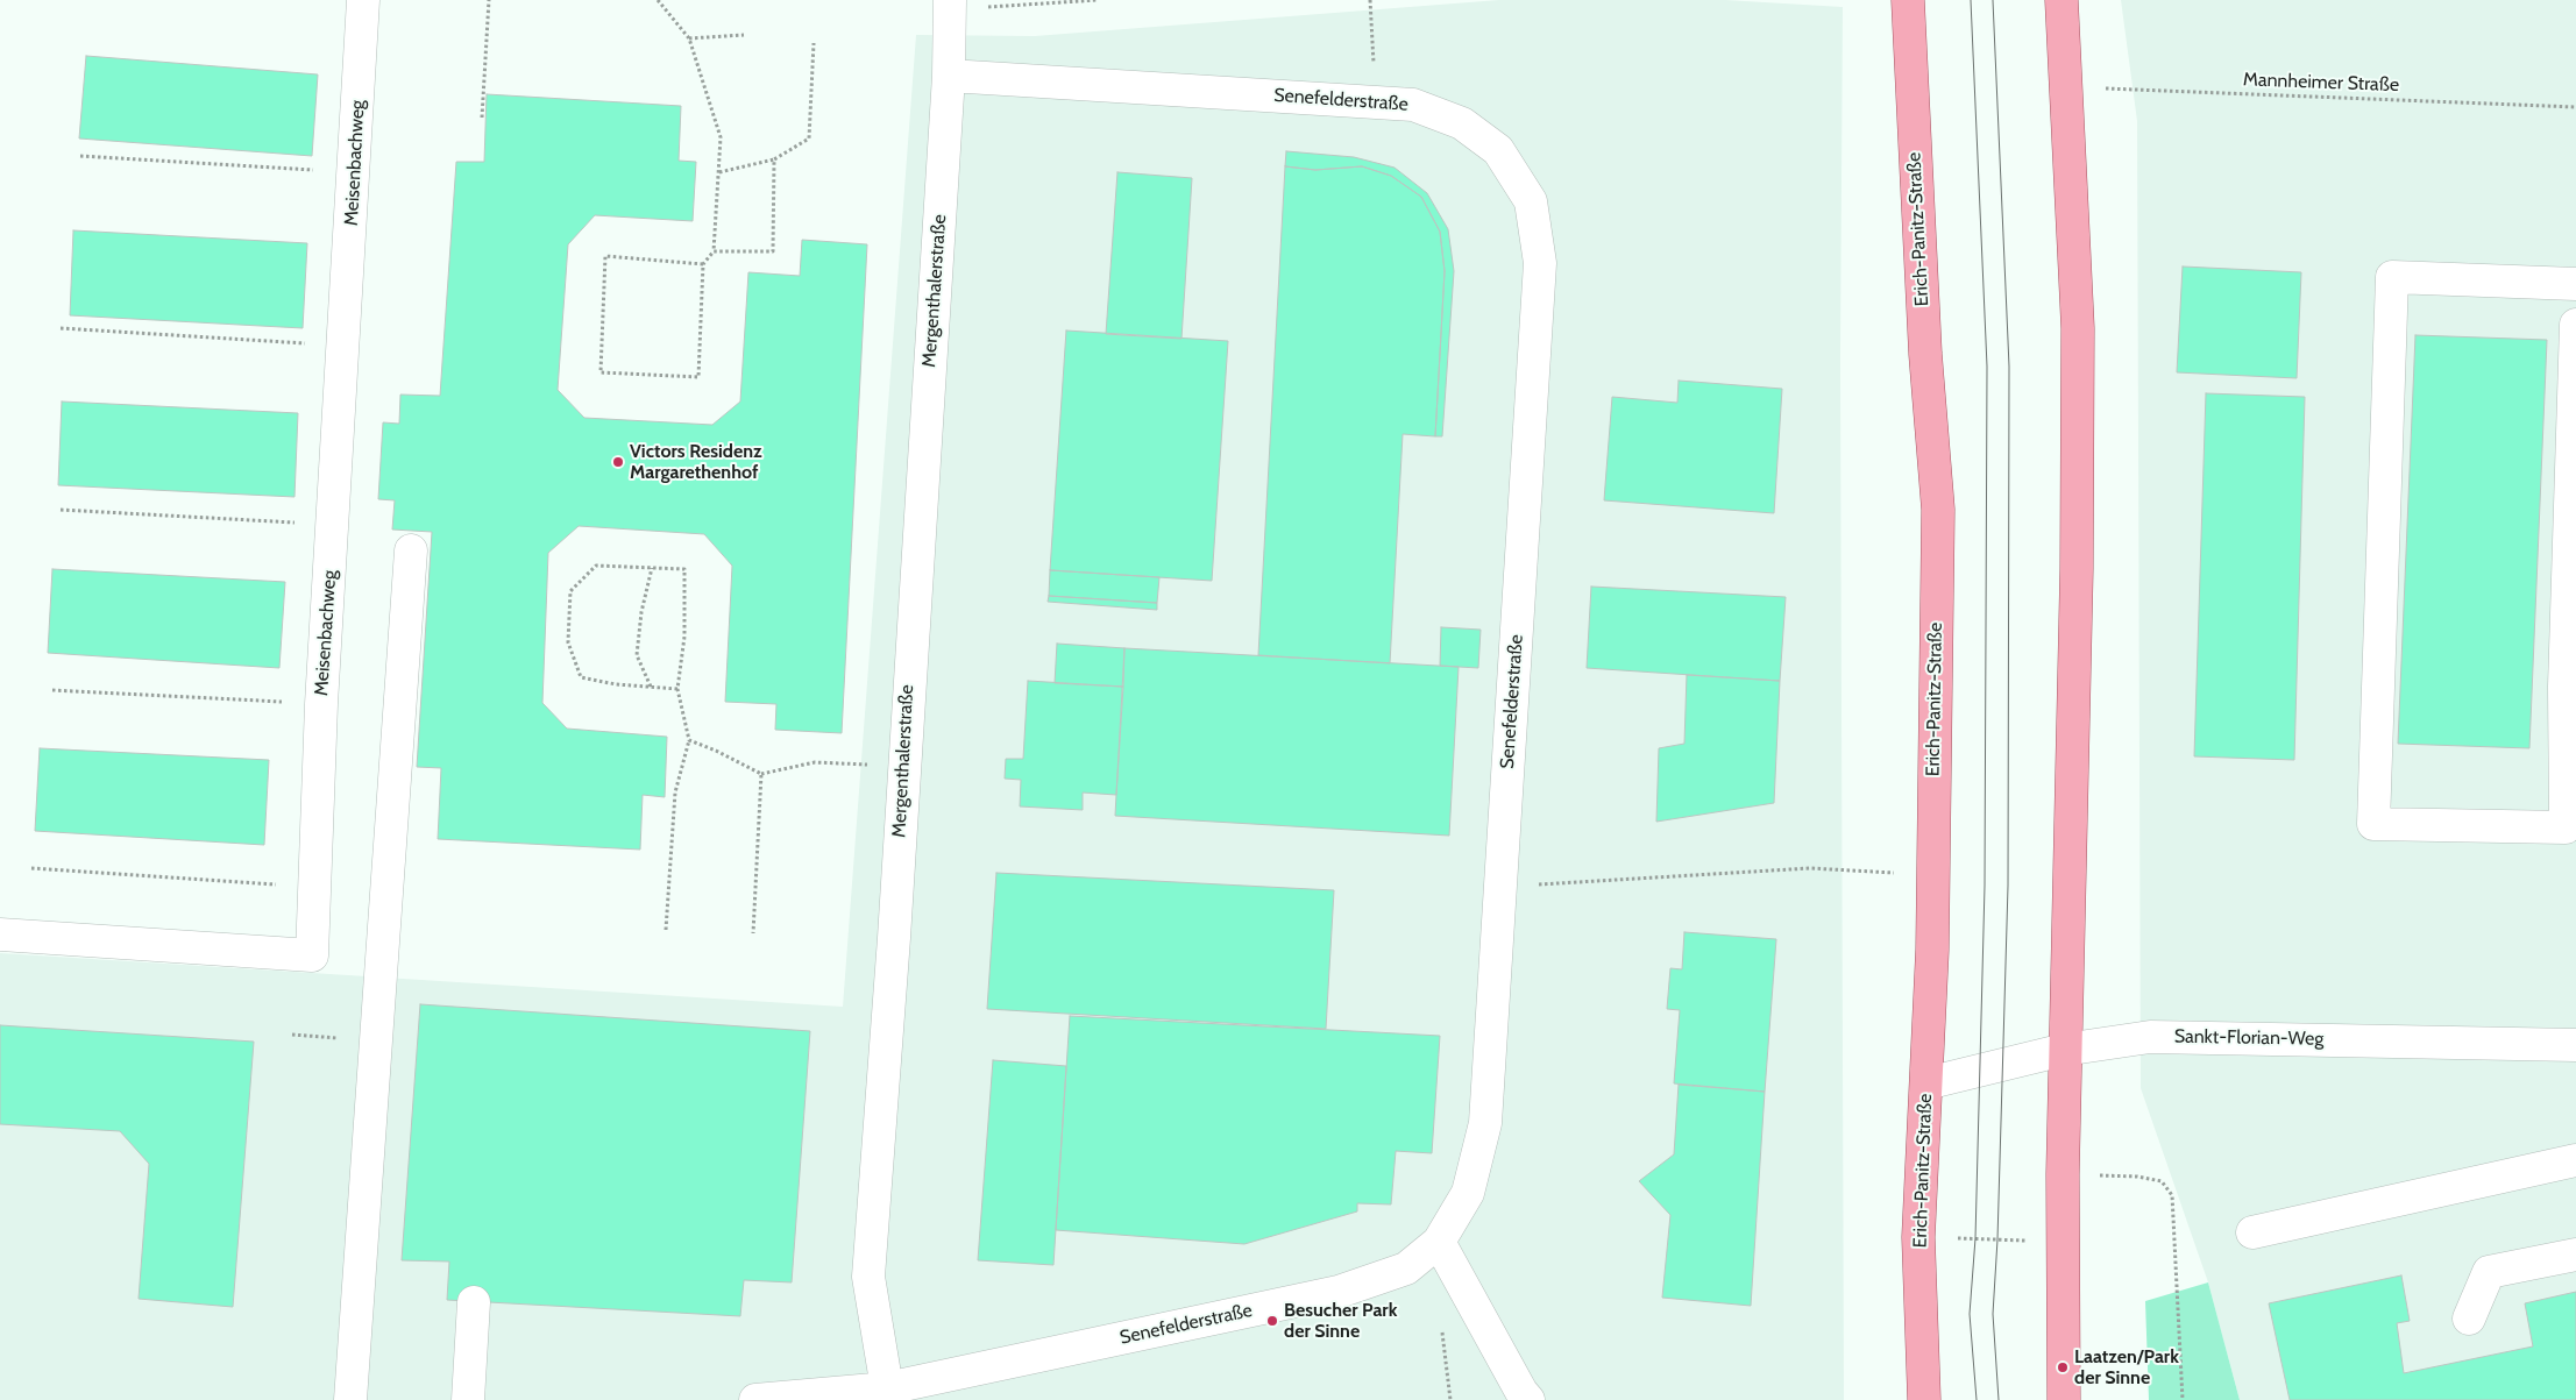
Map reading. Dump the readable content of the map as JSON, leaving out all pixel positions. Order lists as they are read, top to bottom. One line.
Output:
{"streets":{"main road":["Erich-Panitz-Straße"],"street":["Senefelderstraße","Meisenbachweg","Mergenthalerstraße","Sankt-Florian-Weg"],"path":["Mannheimer Straße"]},"crossings":[["Senefelderstraße","Mergenthalerstraße"],["Erich-Panitz-Straße","Sankt-Florian-Weg"]],"places":["Victors Residenz Margarethenhof","Besucher Park der Sinne","Laatzen/Park der Sinne"]}
